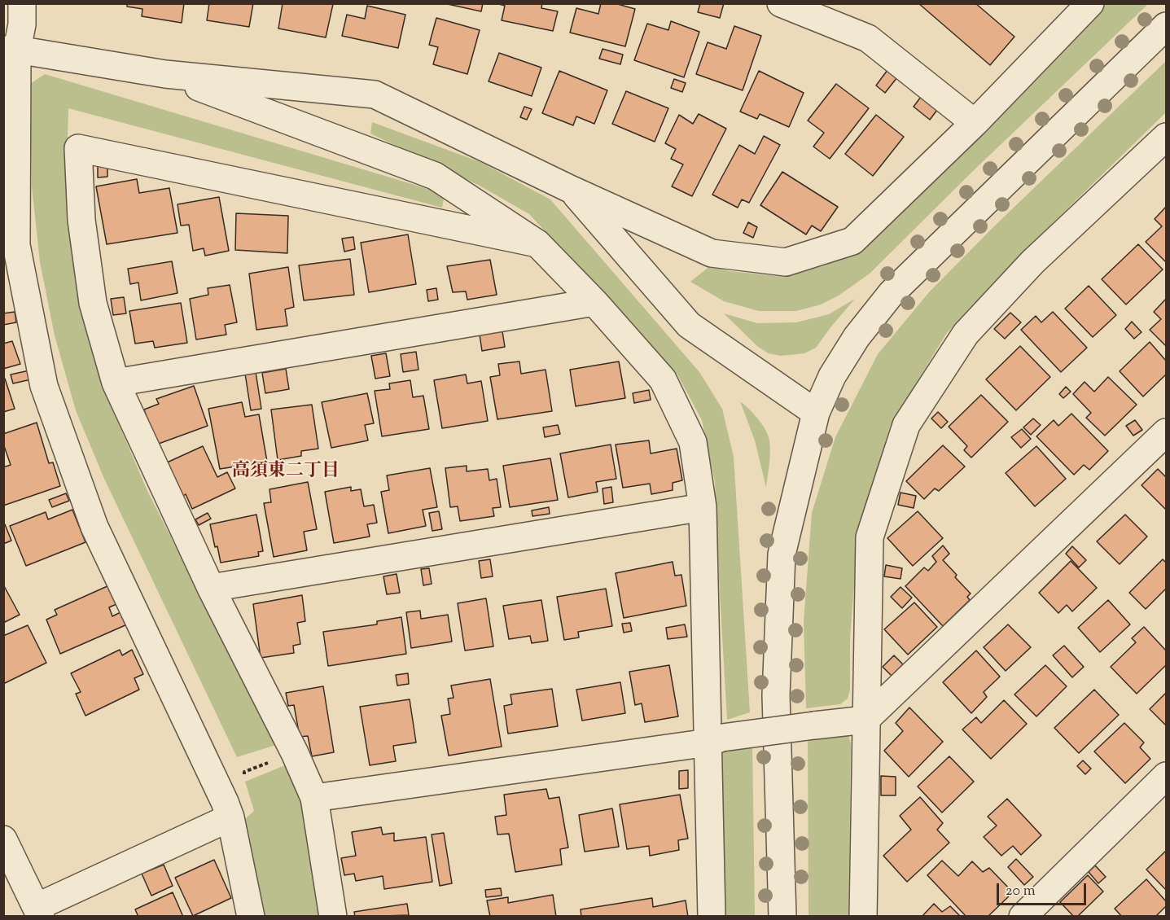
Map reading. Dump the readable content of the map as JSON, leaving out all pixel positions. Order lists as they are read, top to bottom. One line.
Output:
{"districts":["高須東二丁目"],"scale_bar":"20 m"}
